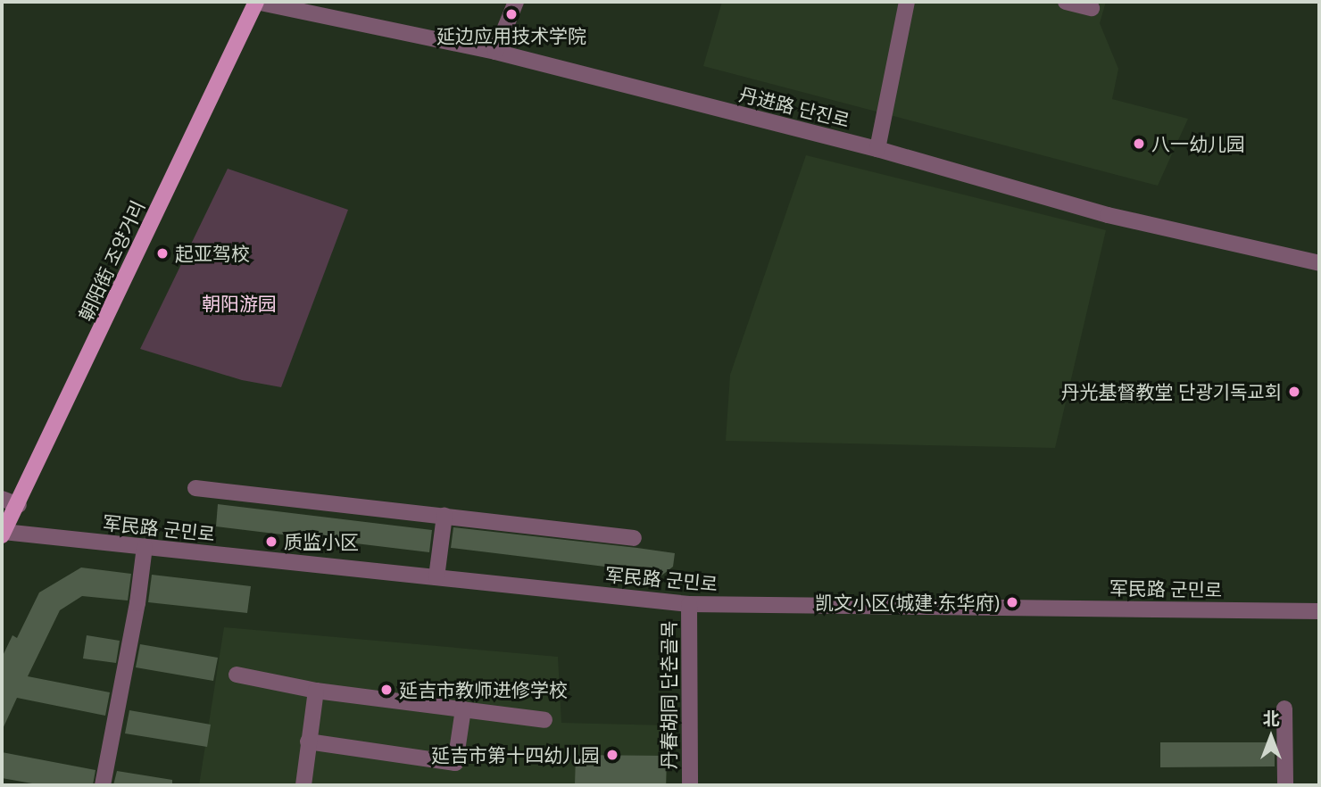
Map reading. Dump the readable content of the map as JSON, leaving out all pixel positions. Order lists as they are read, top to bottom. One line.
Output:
{"streets":{"main road":["朝阳街 조양거리"],"street":["丹进路 단진로","军民路 군민로","丹春胡同 단춘골목"]},"crossings":[["丹进路 단진로","朝阳街 조양거리"],["朝阳街 조양거리","军民路 군민로"],["军民路 군민로","丹春胡同 단춘골목"]],"parks":["朝阳游园"],"places":["延边应用技术学院","八一幼儿园","起亚驾校","丹光基督教堂 단광기독교회","质监小区","凯文小区(城建·东华府)","延吉市教师进修学校","延吉市第十四幼儿园"],"north":"top"}
